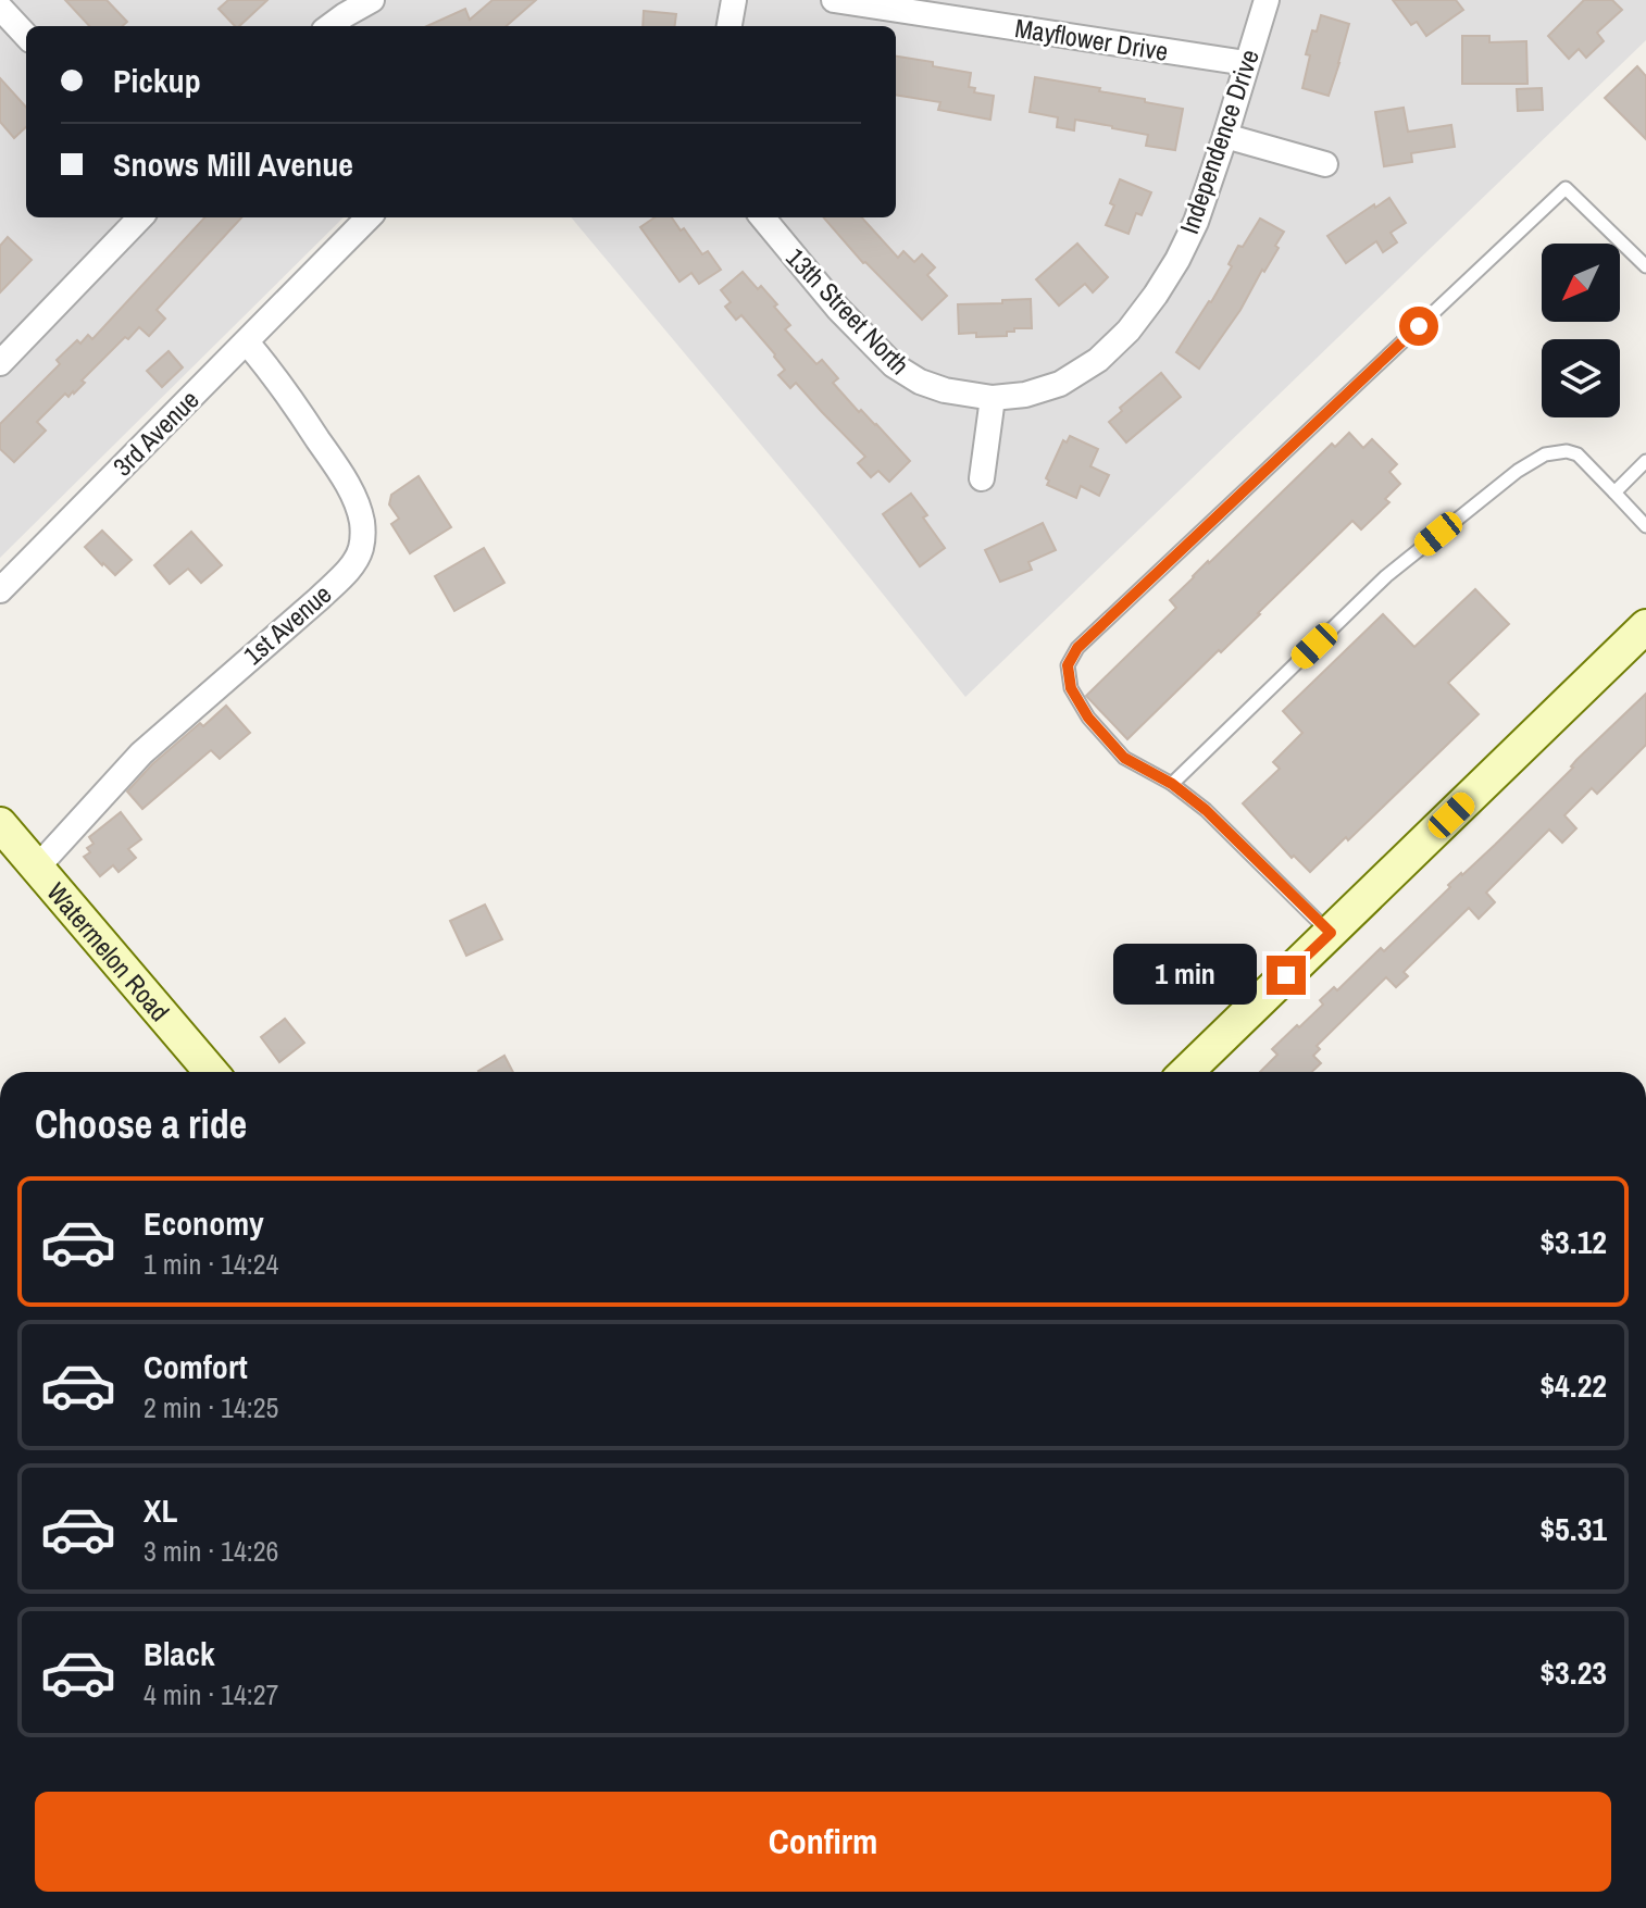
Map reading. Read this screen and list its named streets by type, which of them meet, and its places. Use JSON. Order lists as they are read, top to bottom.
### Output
{
  "streets": {
    "main road": ["Watermelon Road"],
    "street": [
      "Mayflower Drive",
      "Independence Drive",
      "13th Street North",
      "3rd Avenue",
      "1st Avenue"
    ]
  },
  "crossings": [
    ["Mayflower Drive", "Independence Drive"],
    ["Independence Drive", "13th Street North"],
    ["3rd Avenue", "1st Avenue"],
    ["1st Avenue", "Watermelon Road"]
  ],
  "north": "bottom left",
  "page": {
    "banner": ["Pickup", "Snows Mill Avenue"],
    "bubble": "1 min",
    "heading": "Choose a ride",
    "list": [
      {
        "name": "Economy",
        "note": "1 min · 14:24",
        "value": "$3.12"
      },
      {
        "name": "Comfort",
        "note": "2 min · 14:25",
        "value": "$4.22"
      },
      {
        "name": "XL",
        "note": "3 min · 14:26",
        "value": "$5.31"
      },
      {
        "name": "Black",
        "note": "4 min · 14:27",
        "value": "$3.23"
      }
    ],
    "buttons": "Confirm"
  }
}
